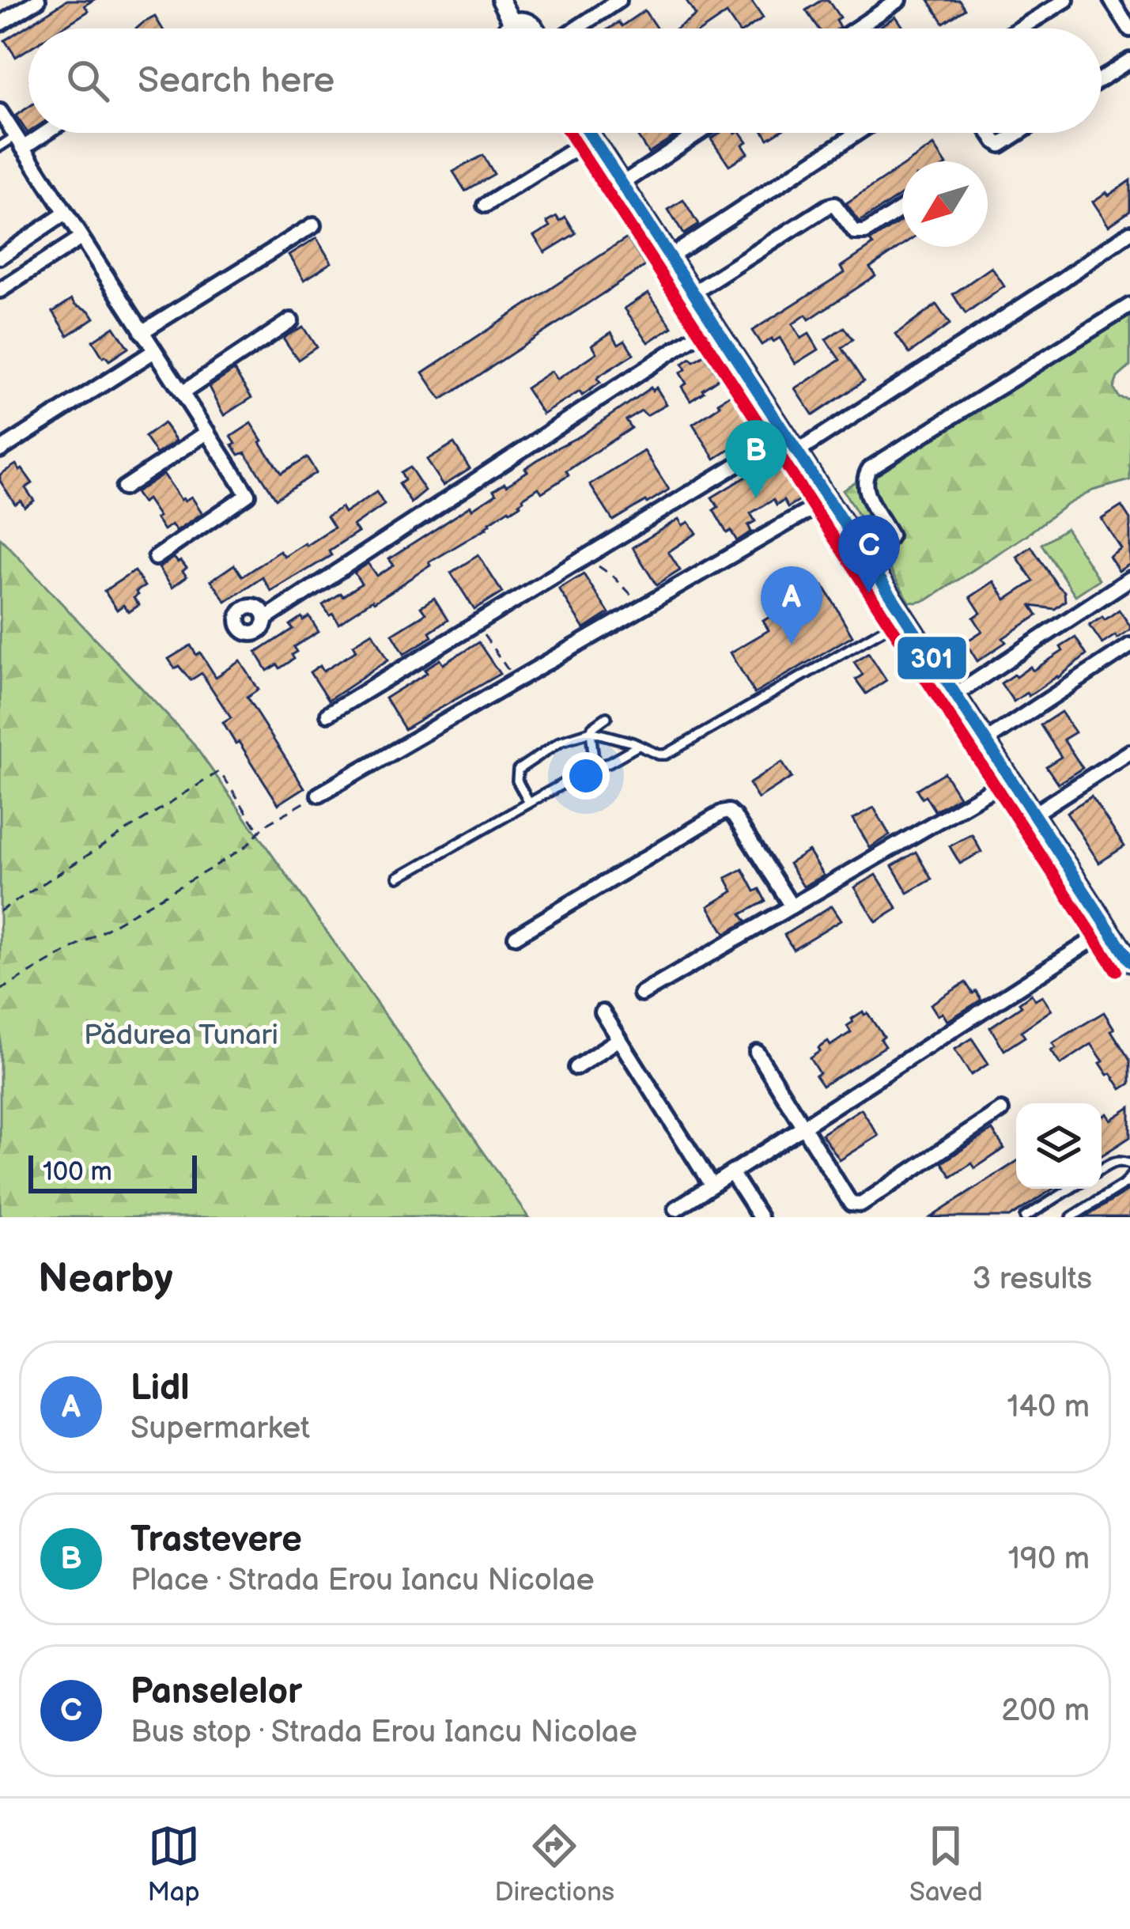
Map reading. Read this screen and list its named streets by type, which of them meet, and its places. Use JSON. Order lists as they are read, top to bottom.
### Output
{
  "parks": ["Pădurea Tunari"],
  "lines": ["transit line 301"],
  "scale_bar": "100 m",
  "north": "bottom left",
  "page": {
    "search": "Search here",
    "pins": ["B", "C", "A"],
    "scale": "100 m",
    "heading": ["Nearby", "3 results"],
    "list": [
      {
        "mark": "A",
        "name": "Lidl",
        "note": "Supermarket",
        "value": "140 m"
      },
      {
        "mark": "B",
        "name": "Trastevere",
        "note": "Place · Strada Erou Iancu Nicolae",
        "value": "190 m"
      },
      {
        "mark": "C",
        "name": "Panselelor",
        "note": "Bus stop · Strada Erou Iancu Nicolae",
        "value": "200 m"
      }
    ],
    "nav": ["Map", "Directions", "Saved"]
  }
}
